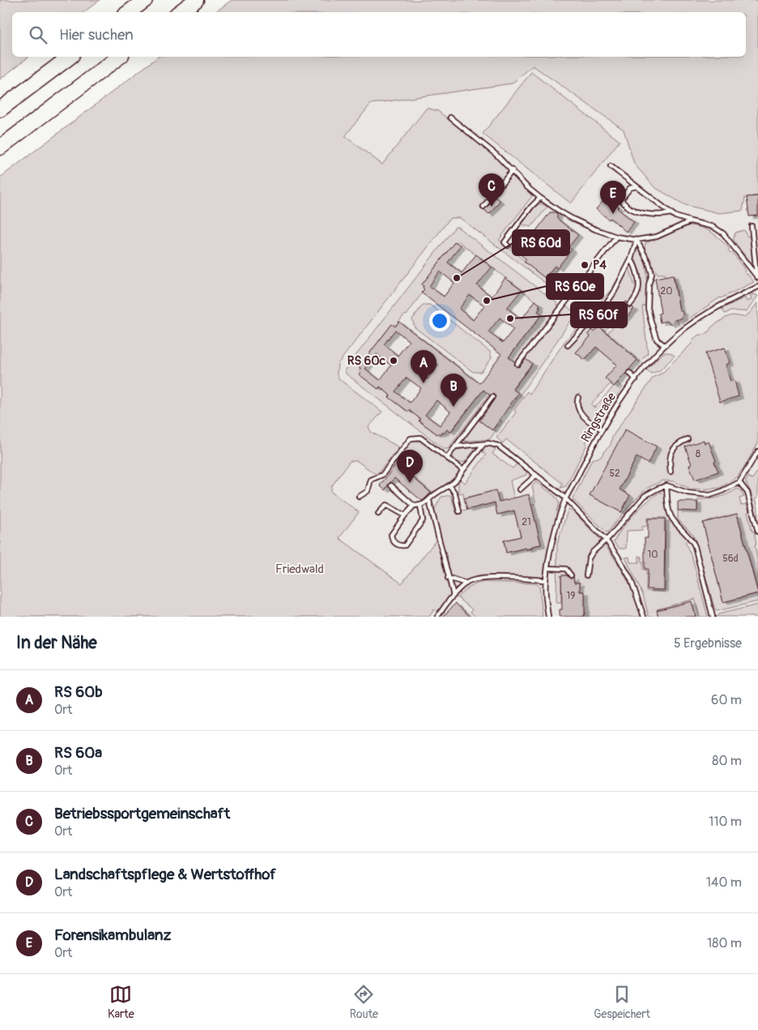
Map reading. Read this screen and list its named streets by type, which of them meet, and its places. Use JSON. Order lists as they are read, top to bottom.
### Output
{
  "streets": {
    "lane": ["Ringstraße"]
  },
  "parks": ["Friedwald"],
  "places": [
    "P4",
    "RS 60d",
    "RS 60e",
    "RS 60f",
    "RS 60c"
  ],
  "house_numbers": [
    "20",
    "8",
    "52",
    "21",
    "10",
    "56d",
    "19"
  ],
  "page": {
    "search": "Hier suchen",
    "pins": [
      "C",
      "E",
      "A",
      "B",
      "D"
    ],
    "heading": ["In der Nähe", "5 Ergebnisse"],
    "list": [
      {
        "mark": "A",
        "name": "RS 60b",
        "note": "Ort",
        "value": "60 m"
      },
      {
        "mark": "B",
        "name": "RS 60a",
        "note": "Ort",
        "value": "80 m"
      },
      {
        "mark": "C",
        "name": "Betriebssportgemeinschaft",
        "note": "Ort",
        "value": "110 m"
      },
      {
        "mark": "D",
        "name": "Landschaftspflege & Wertstoffhof",
        "note": "Ort",
        "value": "140 m"
      },
      {
        "mark": "E",
        "name": "Forensikambulanz",
        "note": "Ort",
        "value": "180 m"
      }
    ],
    "nav": ["Karte", "Route", "Gespeichert"]
  }
}
